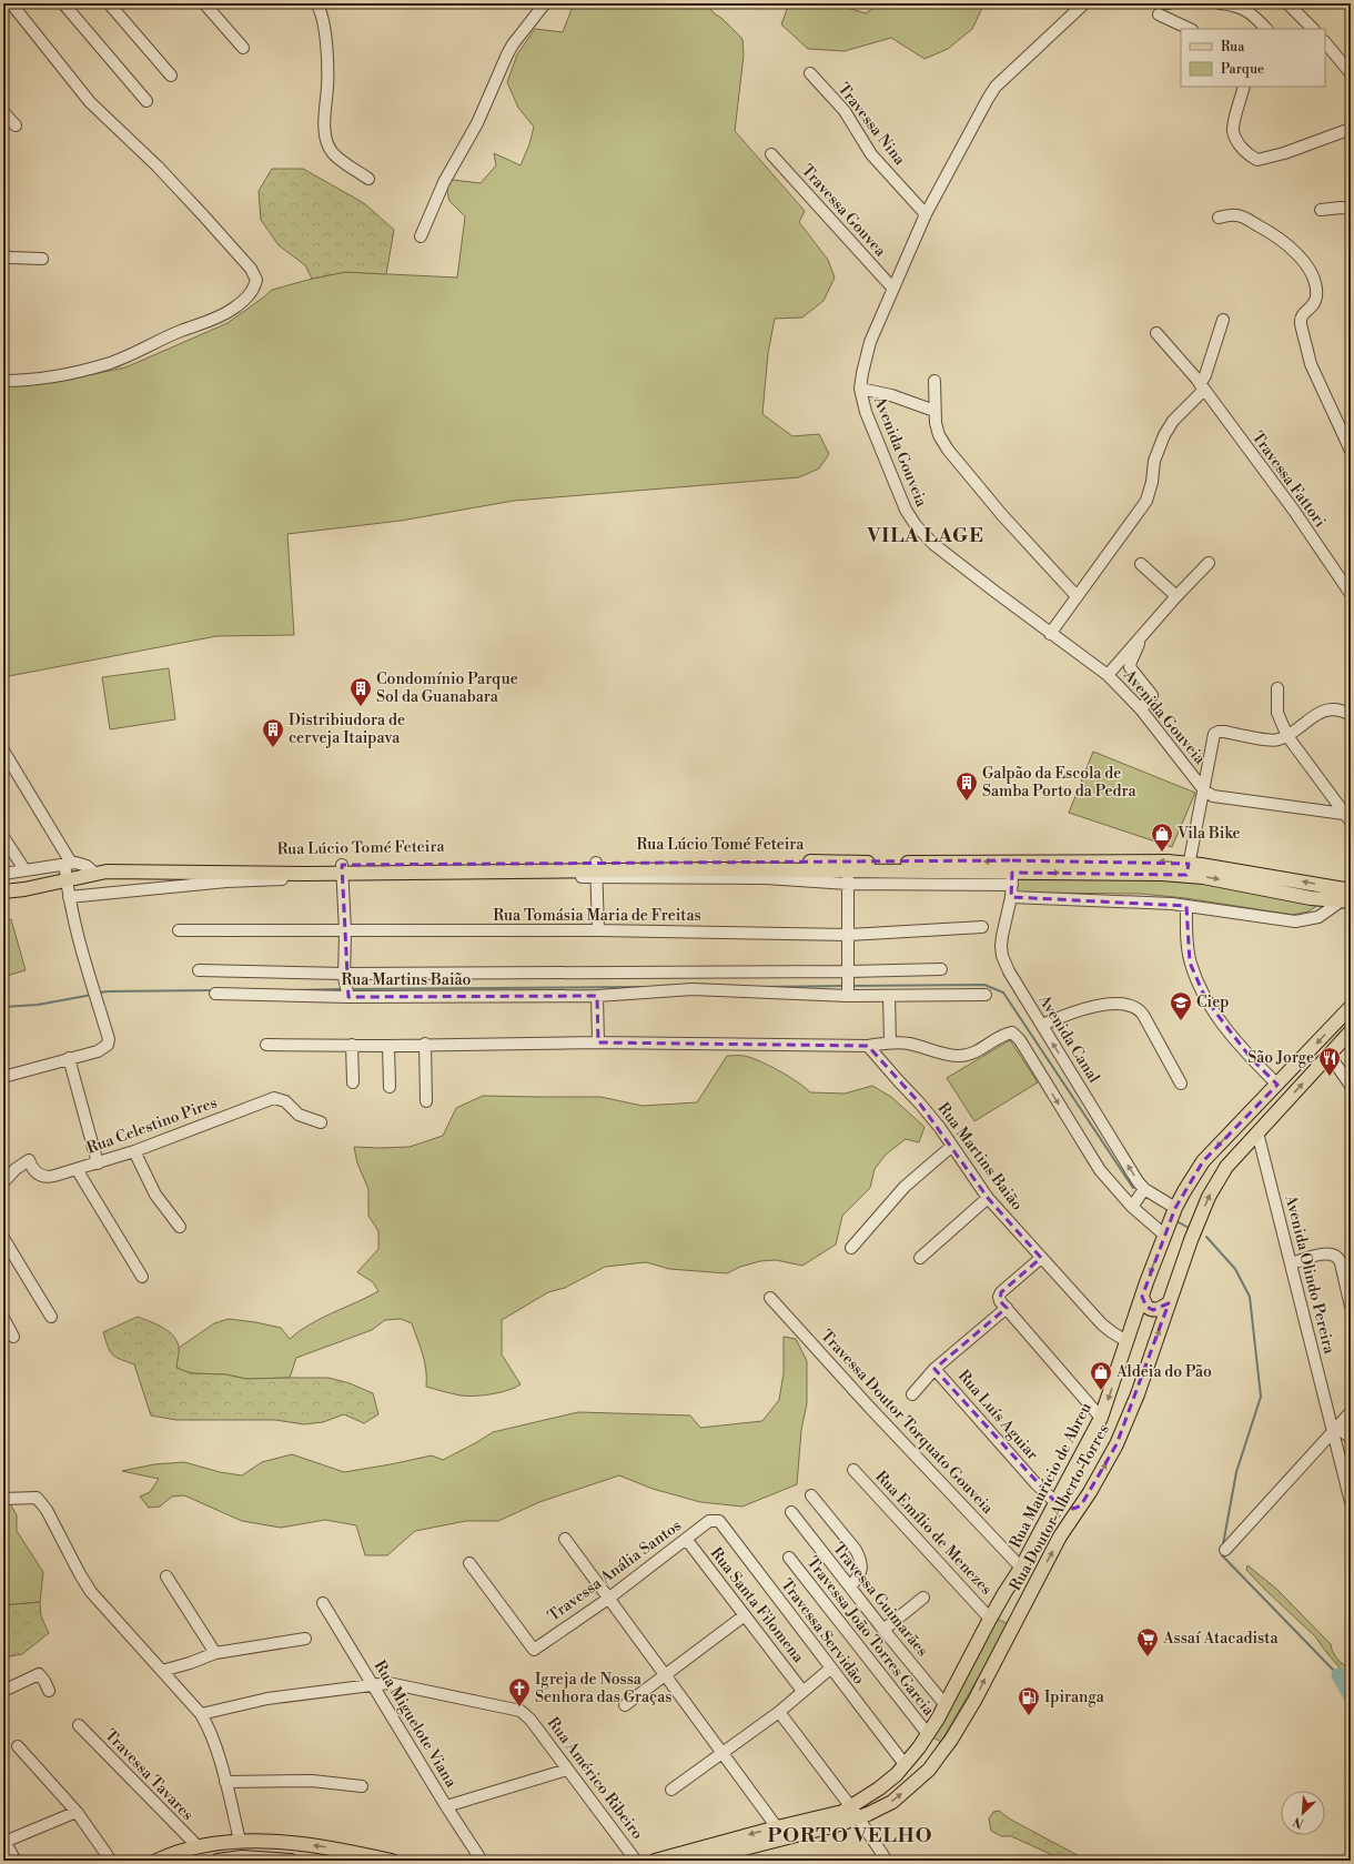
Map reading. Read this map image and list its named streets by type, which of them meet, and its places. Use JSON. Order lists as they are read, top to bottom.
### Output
{
  "streets": {
    "main road": ["Rua Lúcio Tomé Feteira", "Rua Maurício de Abreu", "Rua Doutor Alberto Torres"],
    "street": [
      "Travessa Nina",
      "Travessa Gouvea",
      "Avenida Gouveia",
      "Travessa Fattori",
      "Rua Tomásia Maria de Freitas",
      "Rua Martins Baião",
      "Avenida Canal",
      "Rua Celestino Pires",
      "Avenida Olindo Pereira",
      "Rua Luís Aguiar",
      "Travessa Doutor Torquato Gouveia",
      "Rua Emílio de Menezes",
      "Travessa Anália Santos",
      "Travessa Guimarães",
      "Rua Santa Filomena",
      "Travessa Servidão",
      "Travessa João Torres Garcia",
      "Rua Miguelote Viana",
      "Travessa Tavares",
      "Rua Américo Ribeiro"
    ]
  },
  "crossings": [
    ["Travessa Nina", "Avenida Gouveia"],
    ["Travessa Gouvea", "Avenida Gouveia"],
    ["Rua Lúcio Tomé Feteira", "Avenida Canal"],
    ["Rua Martins Baião", "Rua Maurício de Abreu"],
    ["Avenida Canal", "Rua Maurício de Abreu"],
    ["Avenida Olindo Pereira", "Rua Doutor Alberto Torres"],
    ["Rua Luís Aguiar", "Rua Maurício de Abreu"],
    ["Travessa Doutor Torquato Gouveia", "Rua Maurício de Abreu"],
    ["Rua Maurício de Abreu", "Rua Doutor Alberto Torres"],
    ["Rua Maurício de Abreu", "Rua Emílio de Menezes"],
    ["Rua Maurício de Abreu", "Travessa Guimarães"],
    ["Rua Maurício de Abreu", "Travessa Servidão"],
    ["Rua Maurício de Abreu", "Travessa João Torres Garcia"],
    ["Travessa Anália Santos", "Rua Santa Filomena"],
    ["Travessa Anália Santos", "Travessa Servidão"],
    ["Rua Miguelote Viana", "Rua Américo Ribeiro"]
  ],
  "one_way": ["Avenida Canal", "Rua Maurício de Abreu", "Rua Doutor Alberto Torres"],
  "districts": ["VILA LAGE", "PORTO VELHO"],
  "places": {
    "building": ["Condomínio Parque Sol da Guanabara", "Distribiudora de cerveja Itaipava", "Galpão da Escola de Samba Porto da Pedra"],
    "shop": ["Vila Bike", "Aldeia do Pão"],
    "school or university": ["Ciep"],
    "restaurant": ["São Jorge"],
    "supermarket": ["Assaí Atacadista"],
    "church": ["Igreja de Nossa Senhora das Graças"],
    "fuel station": ["Ipiranga"]
  },
  "legend": ["Rua", "Parque"],
  "north": "bottom left"
}
